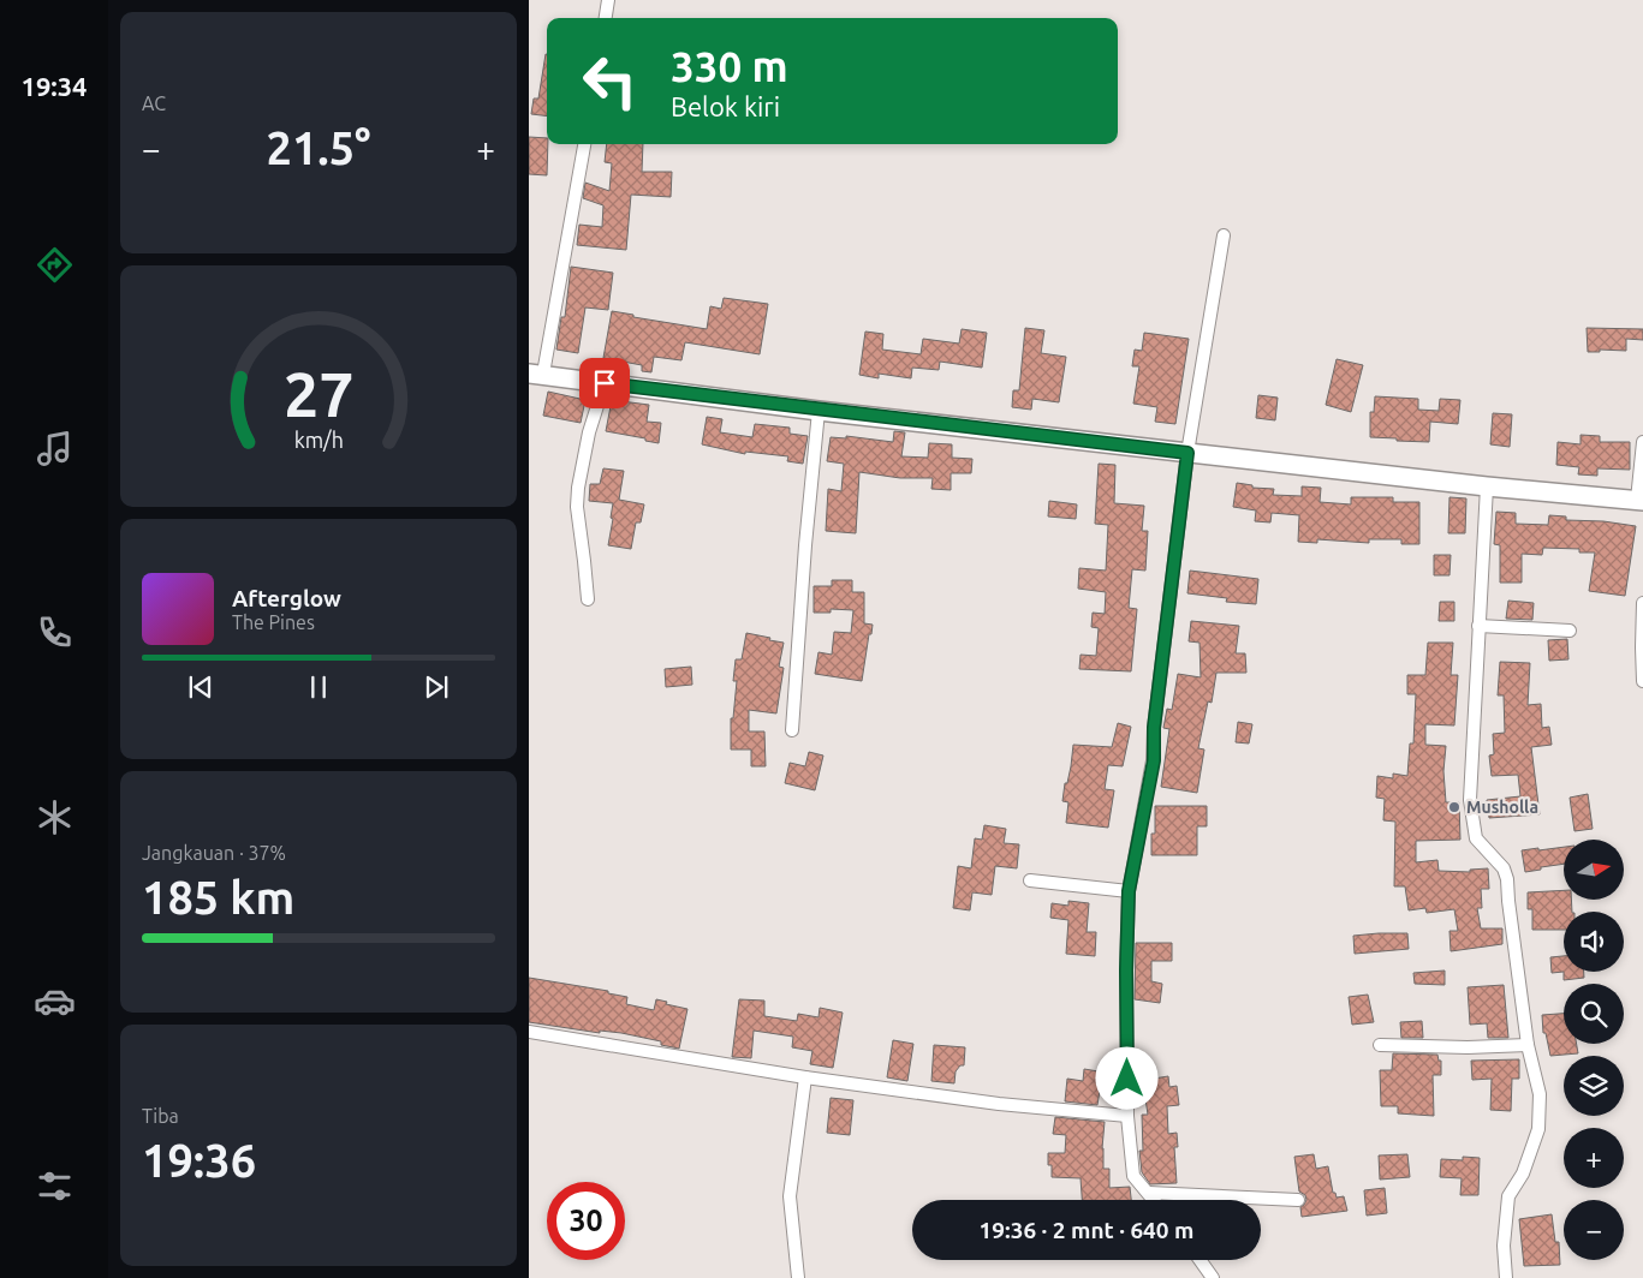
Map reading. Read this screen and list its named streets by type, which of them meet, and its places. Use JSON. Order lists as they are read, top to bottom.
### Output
{
  "places": ["Musholla"],
  "north": "right",
  "page": {
    "tabs": "19:34",
    "tile": [
      "AC",
      ["Jangkauan · 37%", "185 km"],
      ["Tiba", "19:36"]
    ],
    "turn": ["330 m", "Belok kiri"],
    "heat": ["−", "21.5°", "+"],
    "song": ["Afterglow", "The Pines"],
    "map_buttons": ["+", "−"],
    "limit": "30",
    "trip": "19:36 · 2 mnt · 640 m",
    "gauge": ["27", "km/h"]
  }
}
